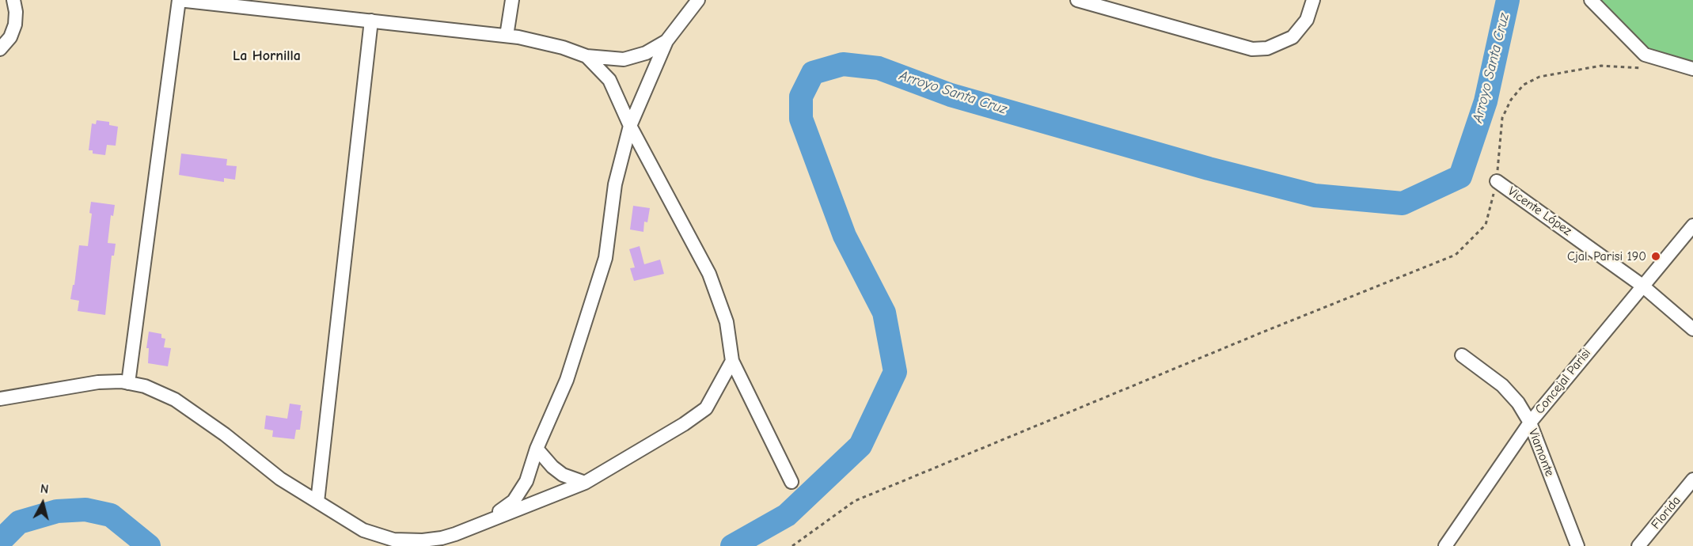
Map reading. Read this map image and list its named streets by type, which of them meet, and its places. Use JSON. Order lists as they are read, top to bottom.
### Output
{
  "streets": {
    "street": [
      "Vicente López",
      "Concejal Parisi",
      "Viamonte",
      "Florida"
    ]
  },
  "crossings": [
    ["Vicente López", "Concejal Parisi"],
    ["Concejal Parisi", "Viamonte"]
  ],
  "districts": ["La Hornilla"],
  "water": ["Arroyo Santa Cruz"],
  "places": ["Cjal. Parisi 190"],
  "north": "top"
}
